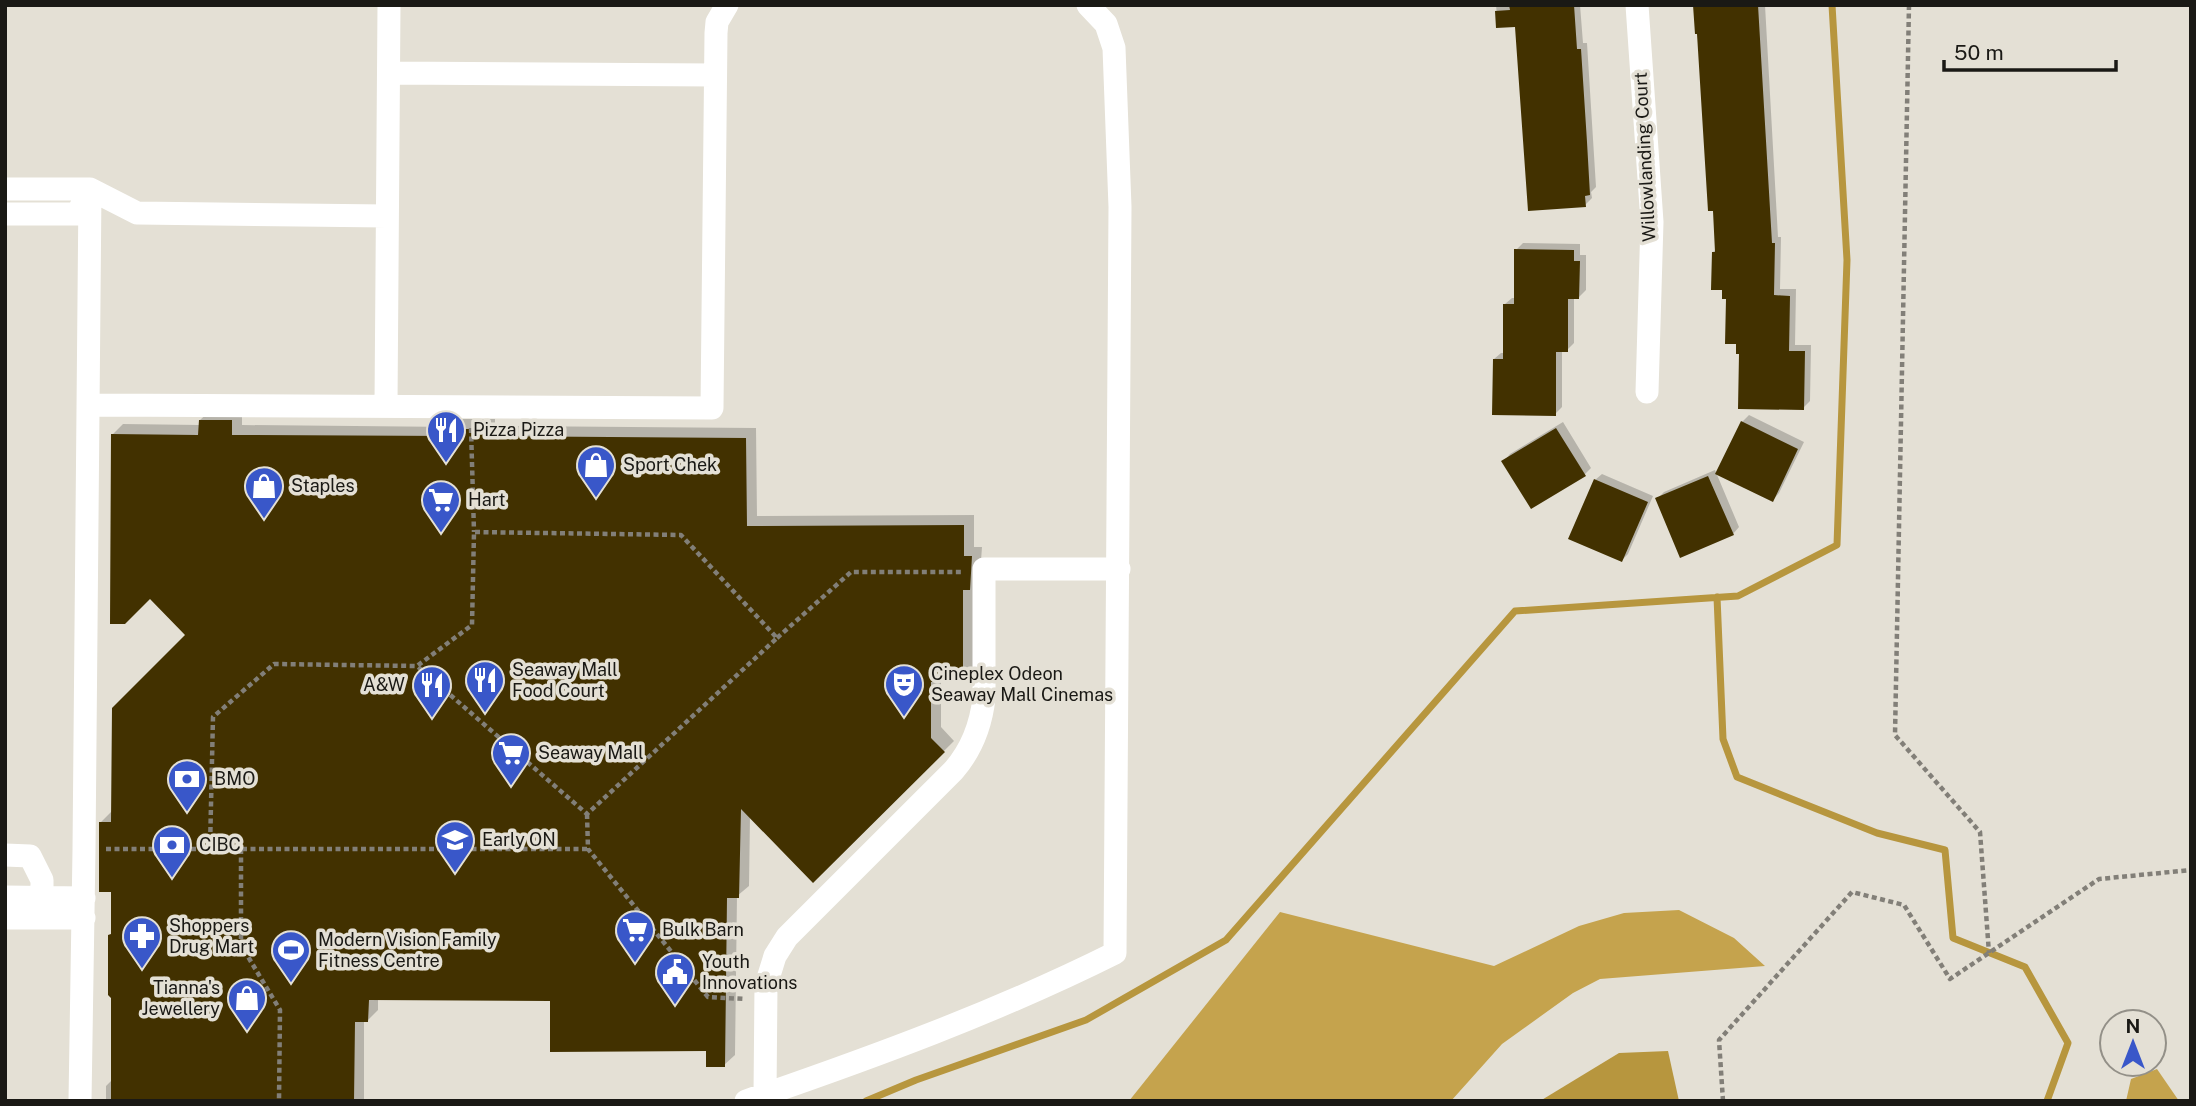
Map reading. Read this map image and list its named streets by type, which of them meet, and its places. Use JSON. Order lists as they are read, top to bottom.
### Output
{
  "streets": {
    "street": ["Willowlanding Court"]
  },
  "places": {
    "restaurant": ["Pizza Pizza", "Seaway Mall Food Court", "A&W"],
    "shop": ["Sport Chek", "Staples", "Tianna's Jewellery"],
    "supermarket": ["Hart", "Seaway Mall", "Bulk Barn"],
    "theatre": ["Cineplex Odeon Seaway Mall Cinemas"],
    "bank": ["BMO", "CIBC"],
    "school or university": ["Early ON"],
    "pharmacy": ["Shoppers Drug Mart"],
    "sports": ["Modern Vision Family Fitness Centre"],
    "public building": ["Youth Innovations"]
  },
  "scale_bar": "50 m",
  "north": "top"
}
